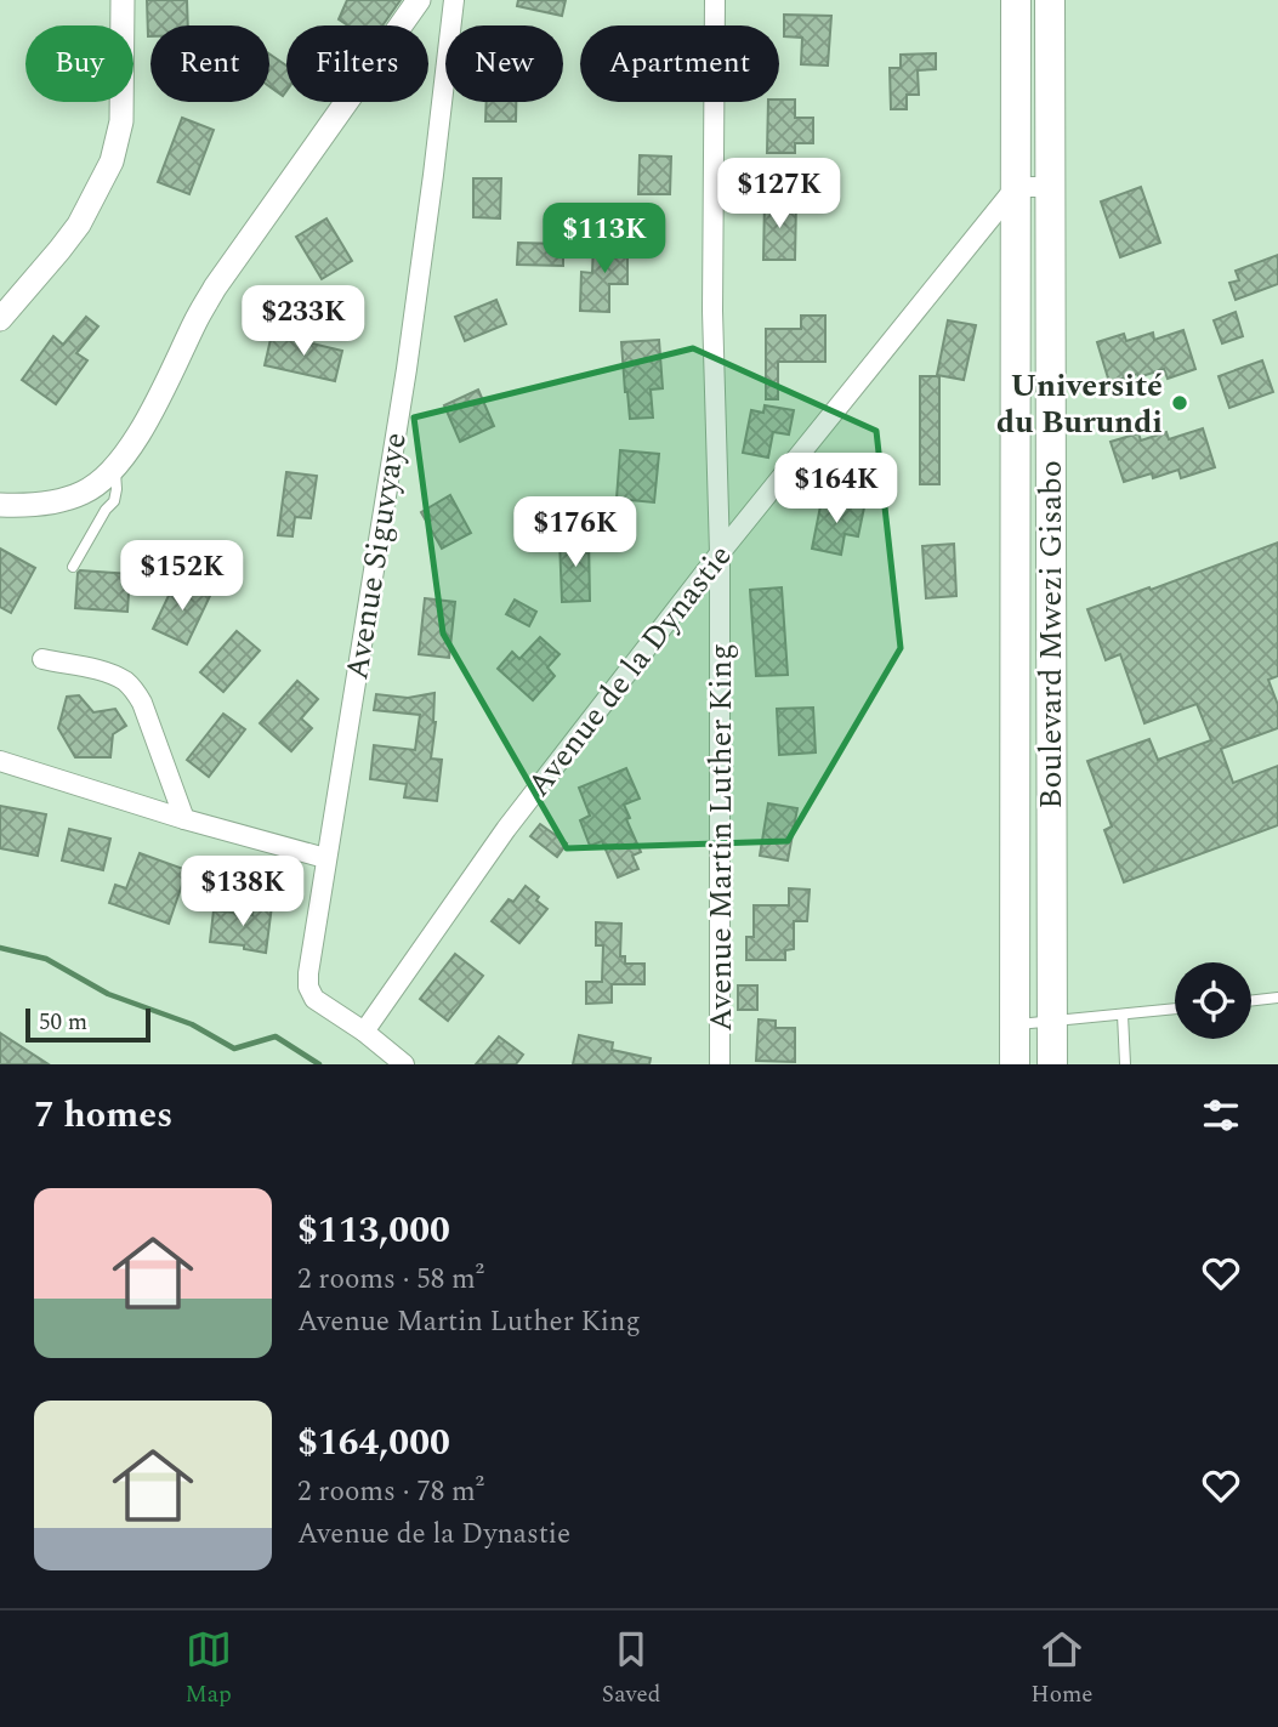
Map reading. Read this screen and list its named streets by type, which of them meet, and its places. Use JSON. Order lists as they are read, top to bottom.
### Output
{
  "streets": {
    "main road": ["Boulevard Mwezi Gisabo"],
    "street": ["Avenue Siguvyaye", "Avenue de la Dynastie", "Avenue Martin Luther King"]
  },
  "crossings": [
    ["Avenue Siguvyaye", "Avenue de la Dynastie"],
    ["Boulevard Mwezi Gisabo", "Avenue de la Dynastie"],
    ["Avenue de la Dynastie", "Avenue Martin Luther King"]
  ],
  "places": ["Université du Burundi"],
  "scale_bar": "50 m",
  "page": {
    "chip": [
      "Buy",
      "Rent",
      "Filters",
      "New",
      "Apartment"
    ],
    "price": [
      "$127K",
      "$113K",
      "$233K",
      "$164K",
      "$176K",
      "$152K",
      "$138K"
    ],
    "scale": "50 m",
    "heading": "7 homes",
    "list": [
      {
        "name": "$113,000",
        "note": "2 rooms · 58 m² · Avenue Martin Luther King"
      },
      {
        "name": "$164,000",
        "note": "2 rooms · 78 m² · Avenue de la Dynastie"
      }
    ],
    "tabs": ["Map", "Saved", "Home"]
  }
}
